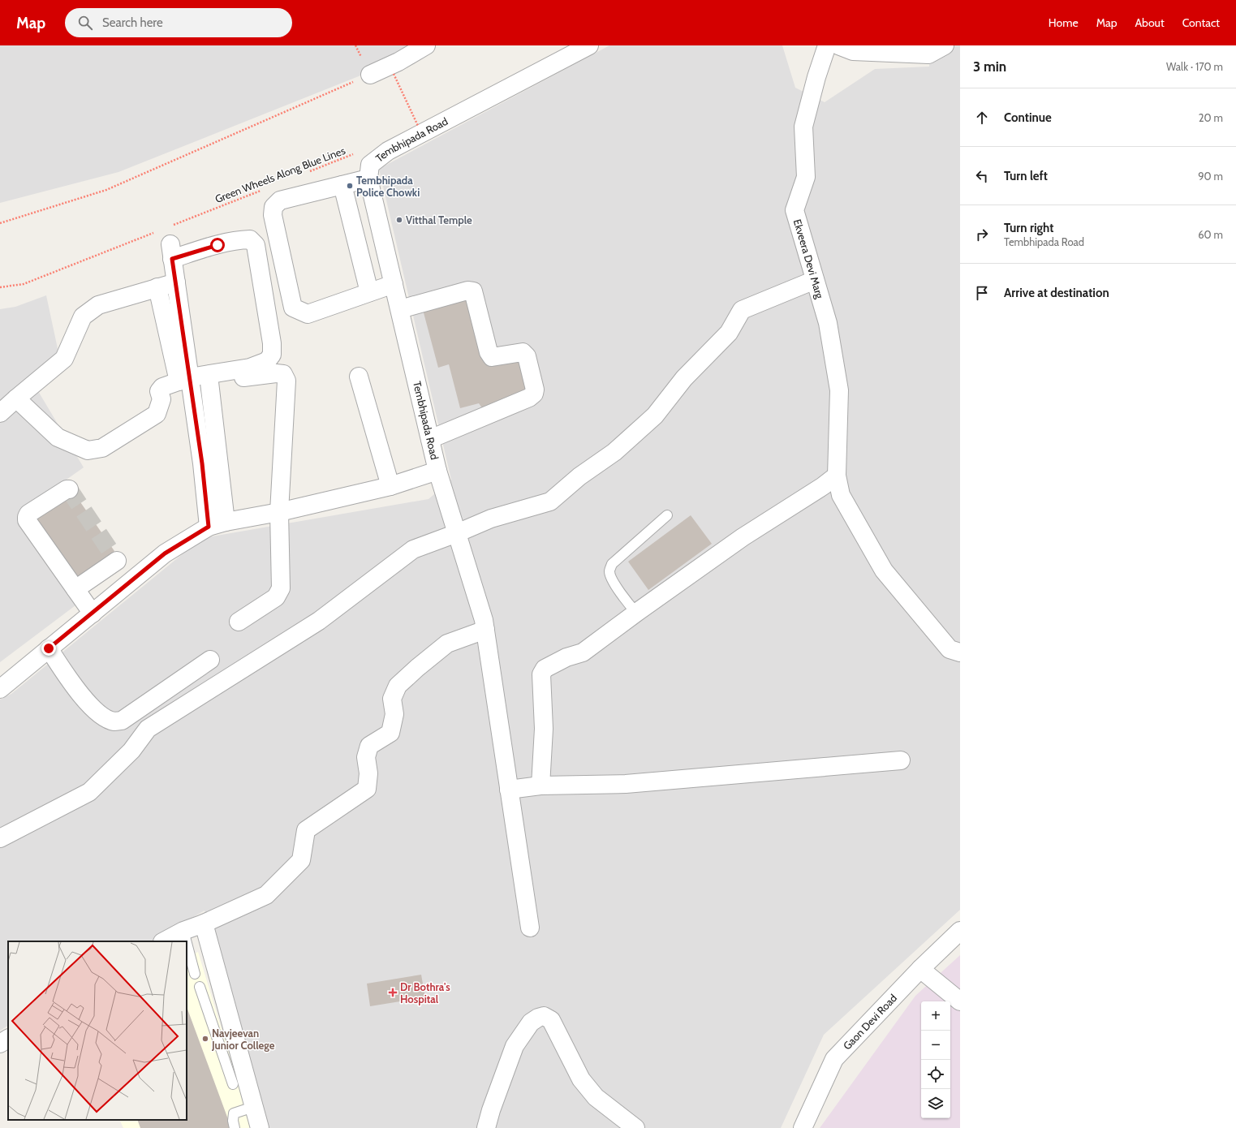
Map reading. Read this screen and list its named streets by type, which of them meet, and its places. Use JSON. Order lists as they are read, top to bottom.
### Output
{
  "streets": {
    "street": ["Tembhipada Road", "Ekveera Devi Marg", "Gaon Devi Road"],
    "path": ["Green Wheels Along Blue Lines"]
  },
  "places": {
    "other": ["Tembhipada Police Chowki", "Vitthal Temple", "Navjeevan Junior College"],
    "health": ["Dr Bothra's Hospital"]
  },
  "page": {
    "header": "Map",
    "search": "Search here",
    "nav": [
      "Home",
      "Map",
      "About",
      "Contact"
    ],
    "heading": ["3 min", "Walk · 170 m"],
    "list": [
      ["Continue", "20 m"],
      ["Turn left", "90 m"],
      ["Turn right", "Tembhipada Road", "60 m"],
      "Arrive at destination"
    ],
    "map_buttons": ["+", "−"]
  }
}
